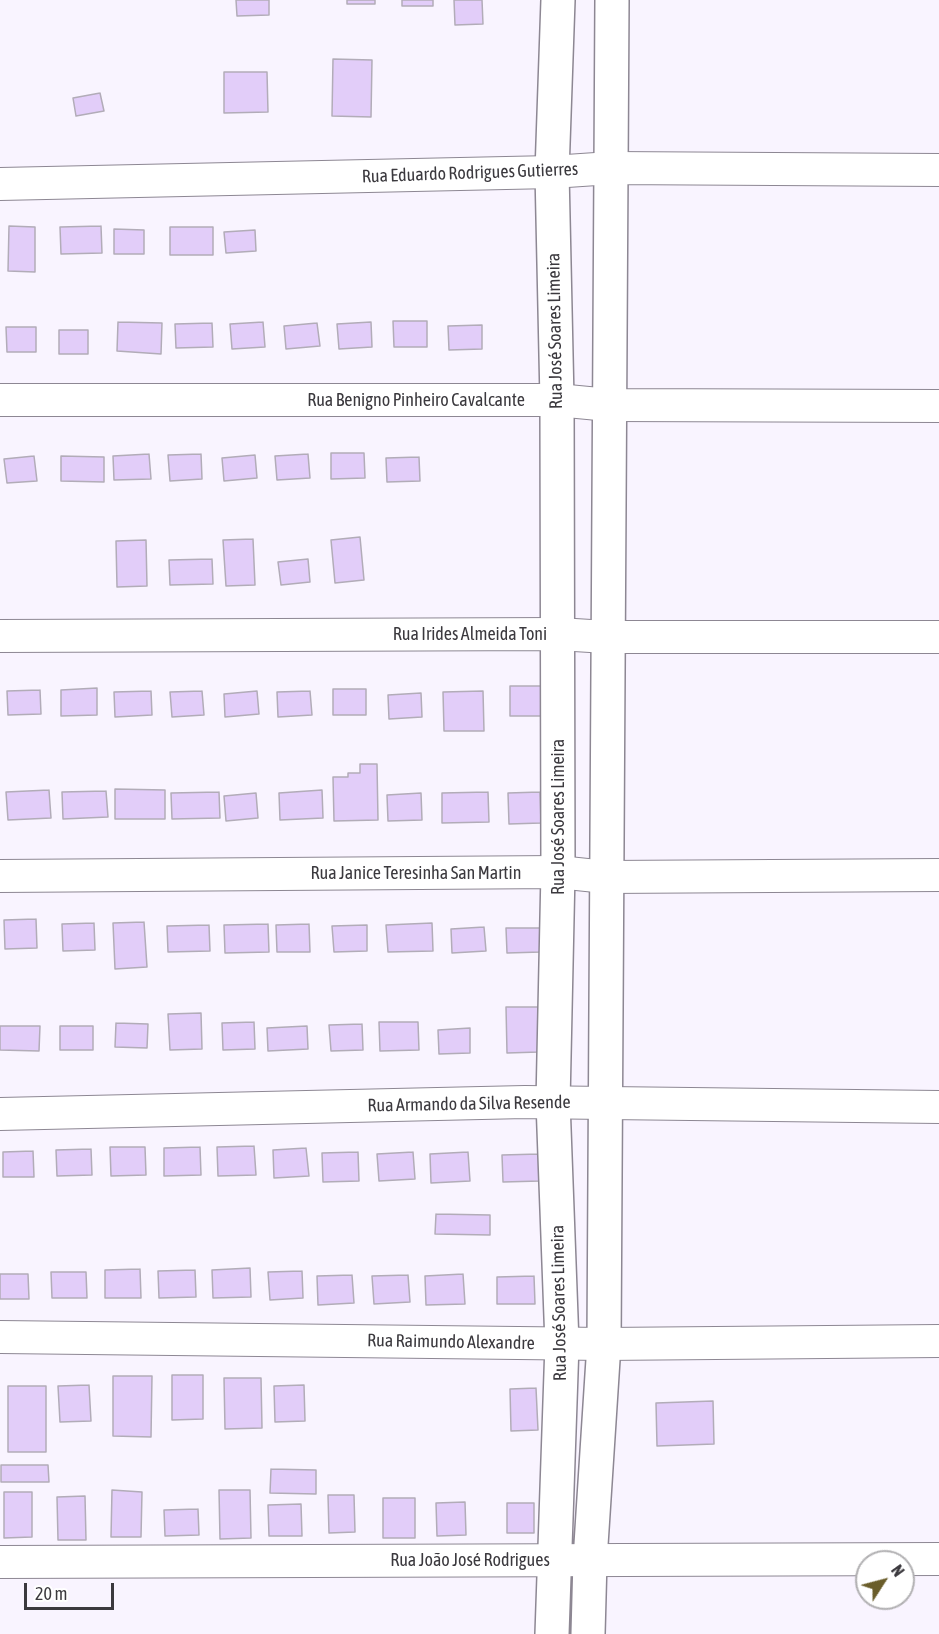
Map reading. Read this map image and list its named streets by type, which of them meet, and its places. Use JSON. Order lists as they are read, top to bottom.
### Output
{
  "streets": {
    "street": [
      "Rua Eduardo Rodrigues Gutierres",
      "Rua José Soares Limeira",
      "Rua Benigno Pinheiro Cavalcante",
      "Rua Irides Almeida Toni",
      "Rua Janice Teresinha San Martin",
      "Rua Armando da Silva Resende",
      "Rua Raimundo Alexandre",
      "Rua João José Rodrigues"
    ]
  },
  "crossings": [
    ["Rua Eduardo Rodrigues Gutierres", "Rua José Soares Limeira"],
    ["Rua José Soares Limeira", "Rua Benigno Pinheiro Cavalcante"],
    ["Rua José Soares Limeira", "Rua Irides Almeida Toni"],
    ["Rua José Soares Limeira", "Rua Janice Teresinha San Martin"],
    ["Rua José Soares Limeira", "Rua Armando da Silva Resende"],
    ["Rua José Soares Limeira", "Rua Raimundo Alexandre"],
    ["Rua José Soares Limeira", "Rua João José Rodrigues"]
  ],
  "scale_bar": "20 m",
  "north": "top right"
}
